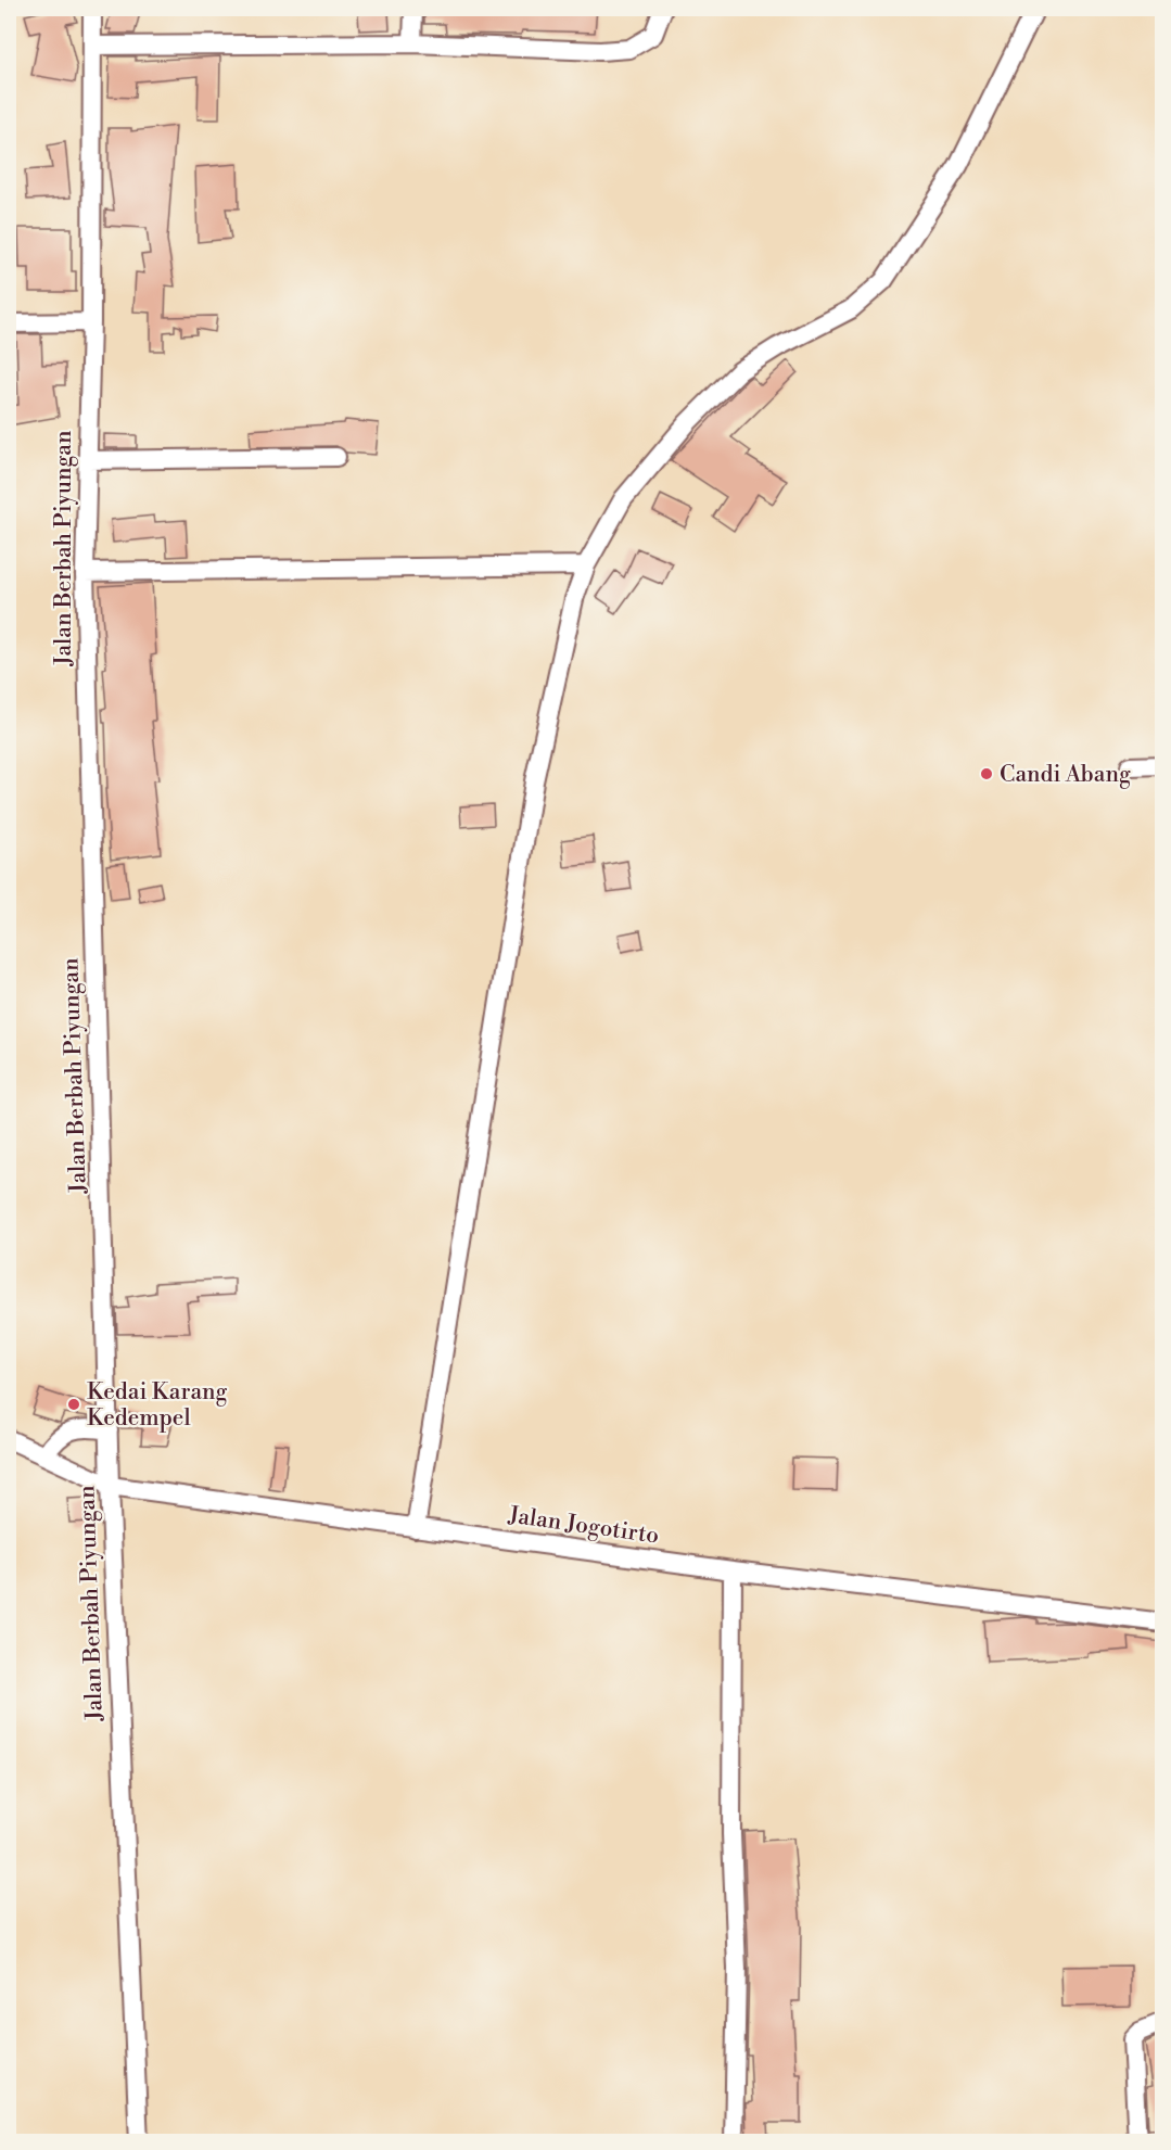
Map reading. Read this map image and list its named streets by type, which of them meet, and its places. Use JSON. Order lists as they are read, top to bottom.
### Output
{
  "streets": {
    "street": ["Jalan Berbah Piyungan", "Jalan Jogotirto"]
  },
  "crossings": [
    ["Jalan Berbah Piyungan", "Jalan Jogotirto"]
  ],
  "places": ["Candi Abang", "Kedai Karang Kedempel"]
}
